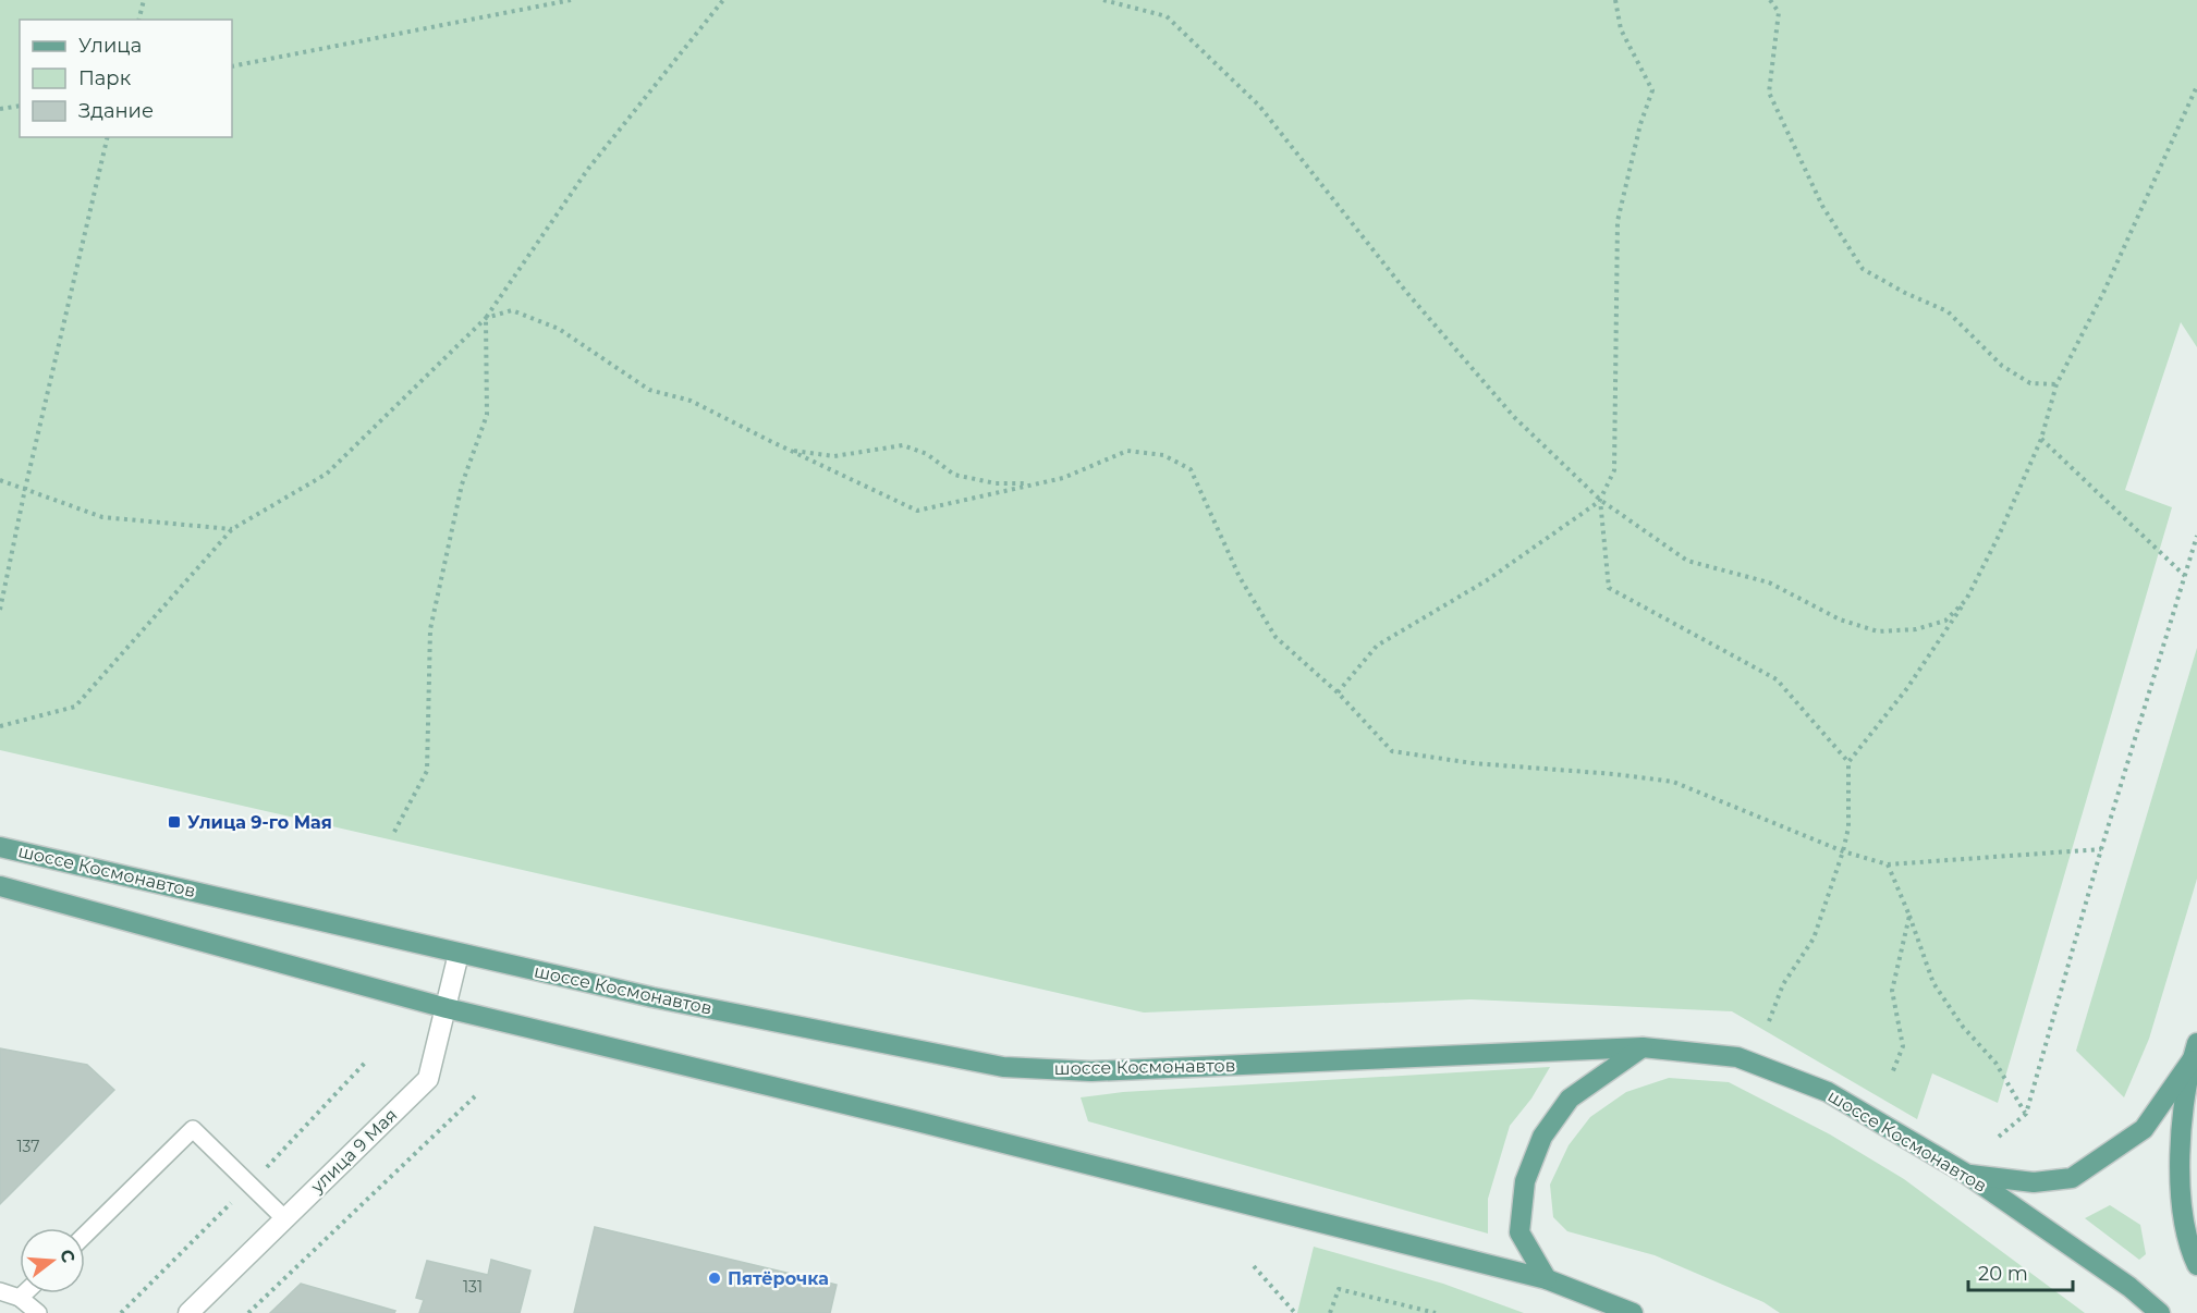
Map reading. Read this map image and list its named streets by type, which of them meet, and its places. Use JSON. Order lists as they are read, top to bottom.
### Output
{
  "streets": {
    "main road": ["шоссе Космонавтов"],
    "street": ["улица 9 Мая"]
  },
  "crossings": [
    ["шоссе Космонавтов", "улица 9 Мая"]
  ],
  "places": {
    "transit": ["Улица 9-го Мая"],
    "other": ["Пятёрочка"]
  },
  "house_numbers": ["137", "131"],
  "legend": ["Улица", "Парк", "Здание"],
  "scale_bar": "20 m",
  "north": "right"
}
